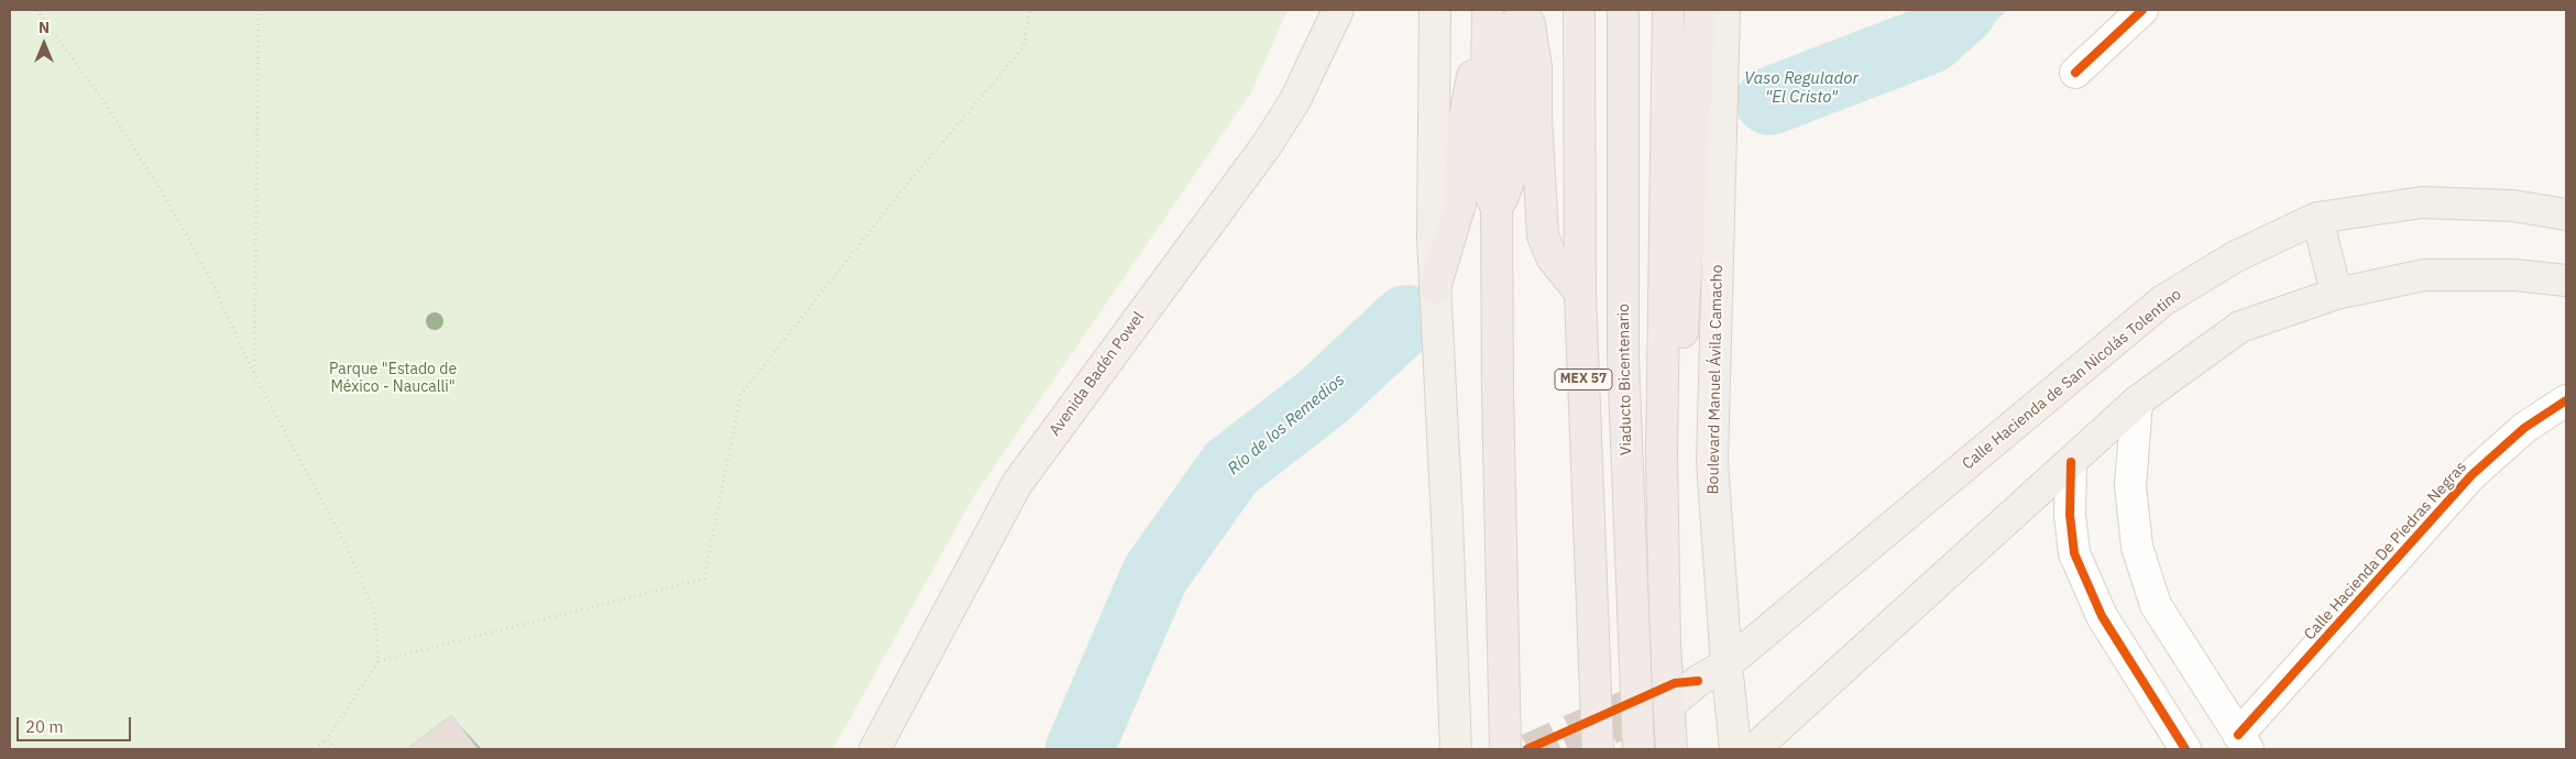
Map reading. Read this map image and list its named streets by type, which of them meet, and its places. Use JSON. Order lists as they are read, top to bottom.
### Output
{
  "streets": {
    "highway": ["MEX 57", "Viaducto Bicentenario"],
    "main road": ["Avenida Badén Powel", "Boulevard Manuel Ávila Camacho", "Calle Hacienda de San Nicolás Tolentino"],
    "street": ["Calle Hacienda De Piedras Negras"]
  },
  "crossings": [
    ["Boulevard Manuel Ávila Camacho", "Calle Hacienda de San Nicolás Tolentino"]
  ],
  "water": ["Vaso Regulador \"El Cristo\"", "Río de los Remedios"],
  "parks": ["Parque \"Estado de México - Naucalli\""],
  "scale_bar": "20 m",
  "north": "top"
}
